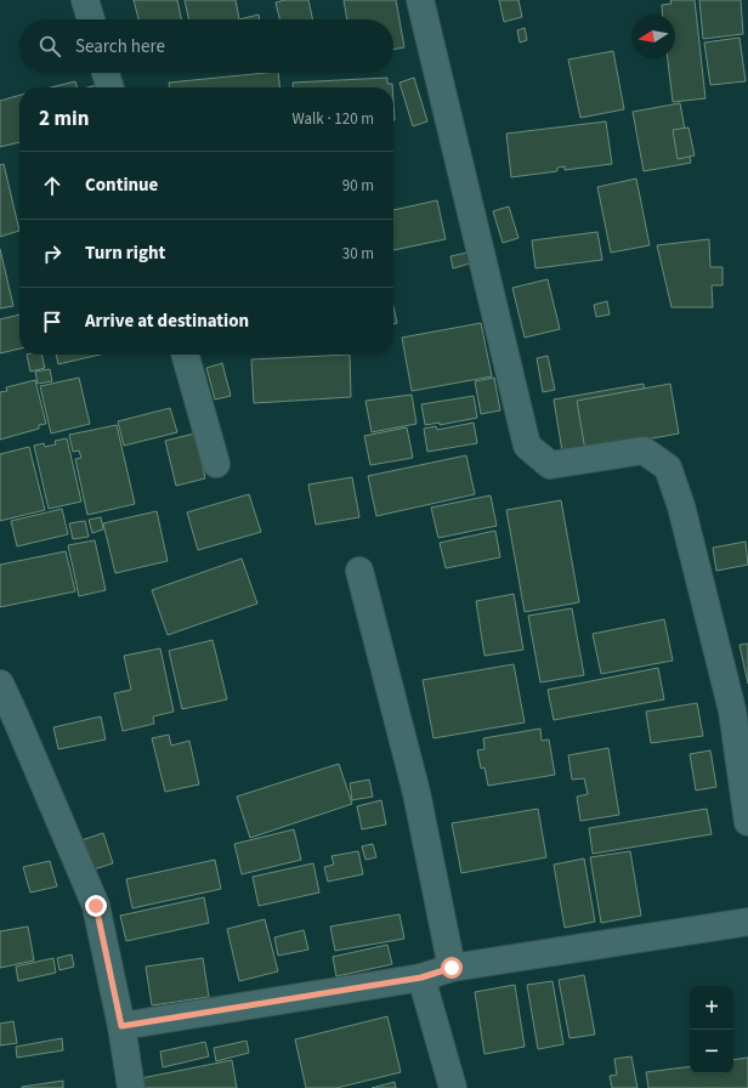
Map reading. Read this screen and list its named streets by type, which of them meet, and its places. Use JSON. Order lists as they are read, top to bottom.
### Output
{
  "north": "left",
  "page": {
    "search": "Search here",
    "heading": ["2 min", "Walk · 120 m"],
    "list": [
      ["Continue", "90 m"],
      ["Turn right", "30 m"],
      "Arrive at destination"
    ],
    "map_buttons": ["+", "−"]
  }
}
